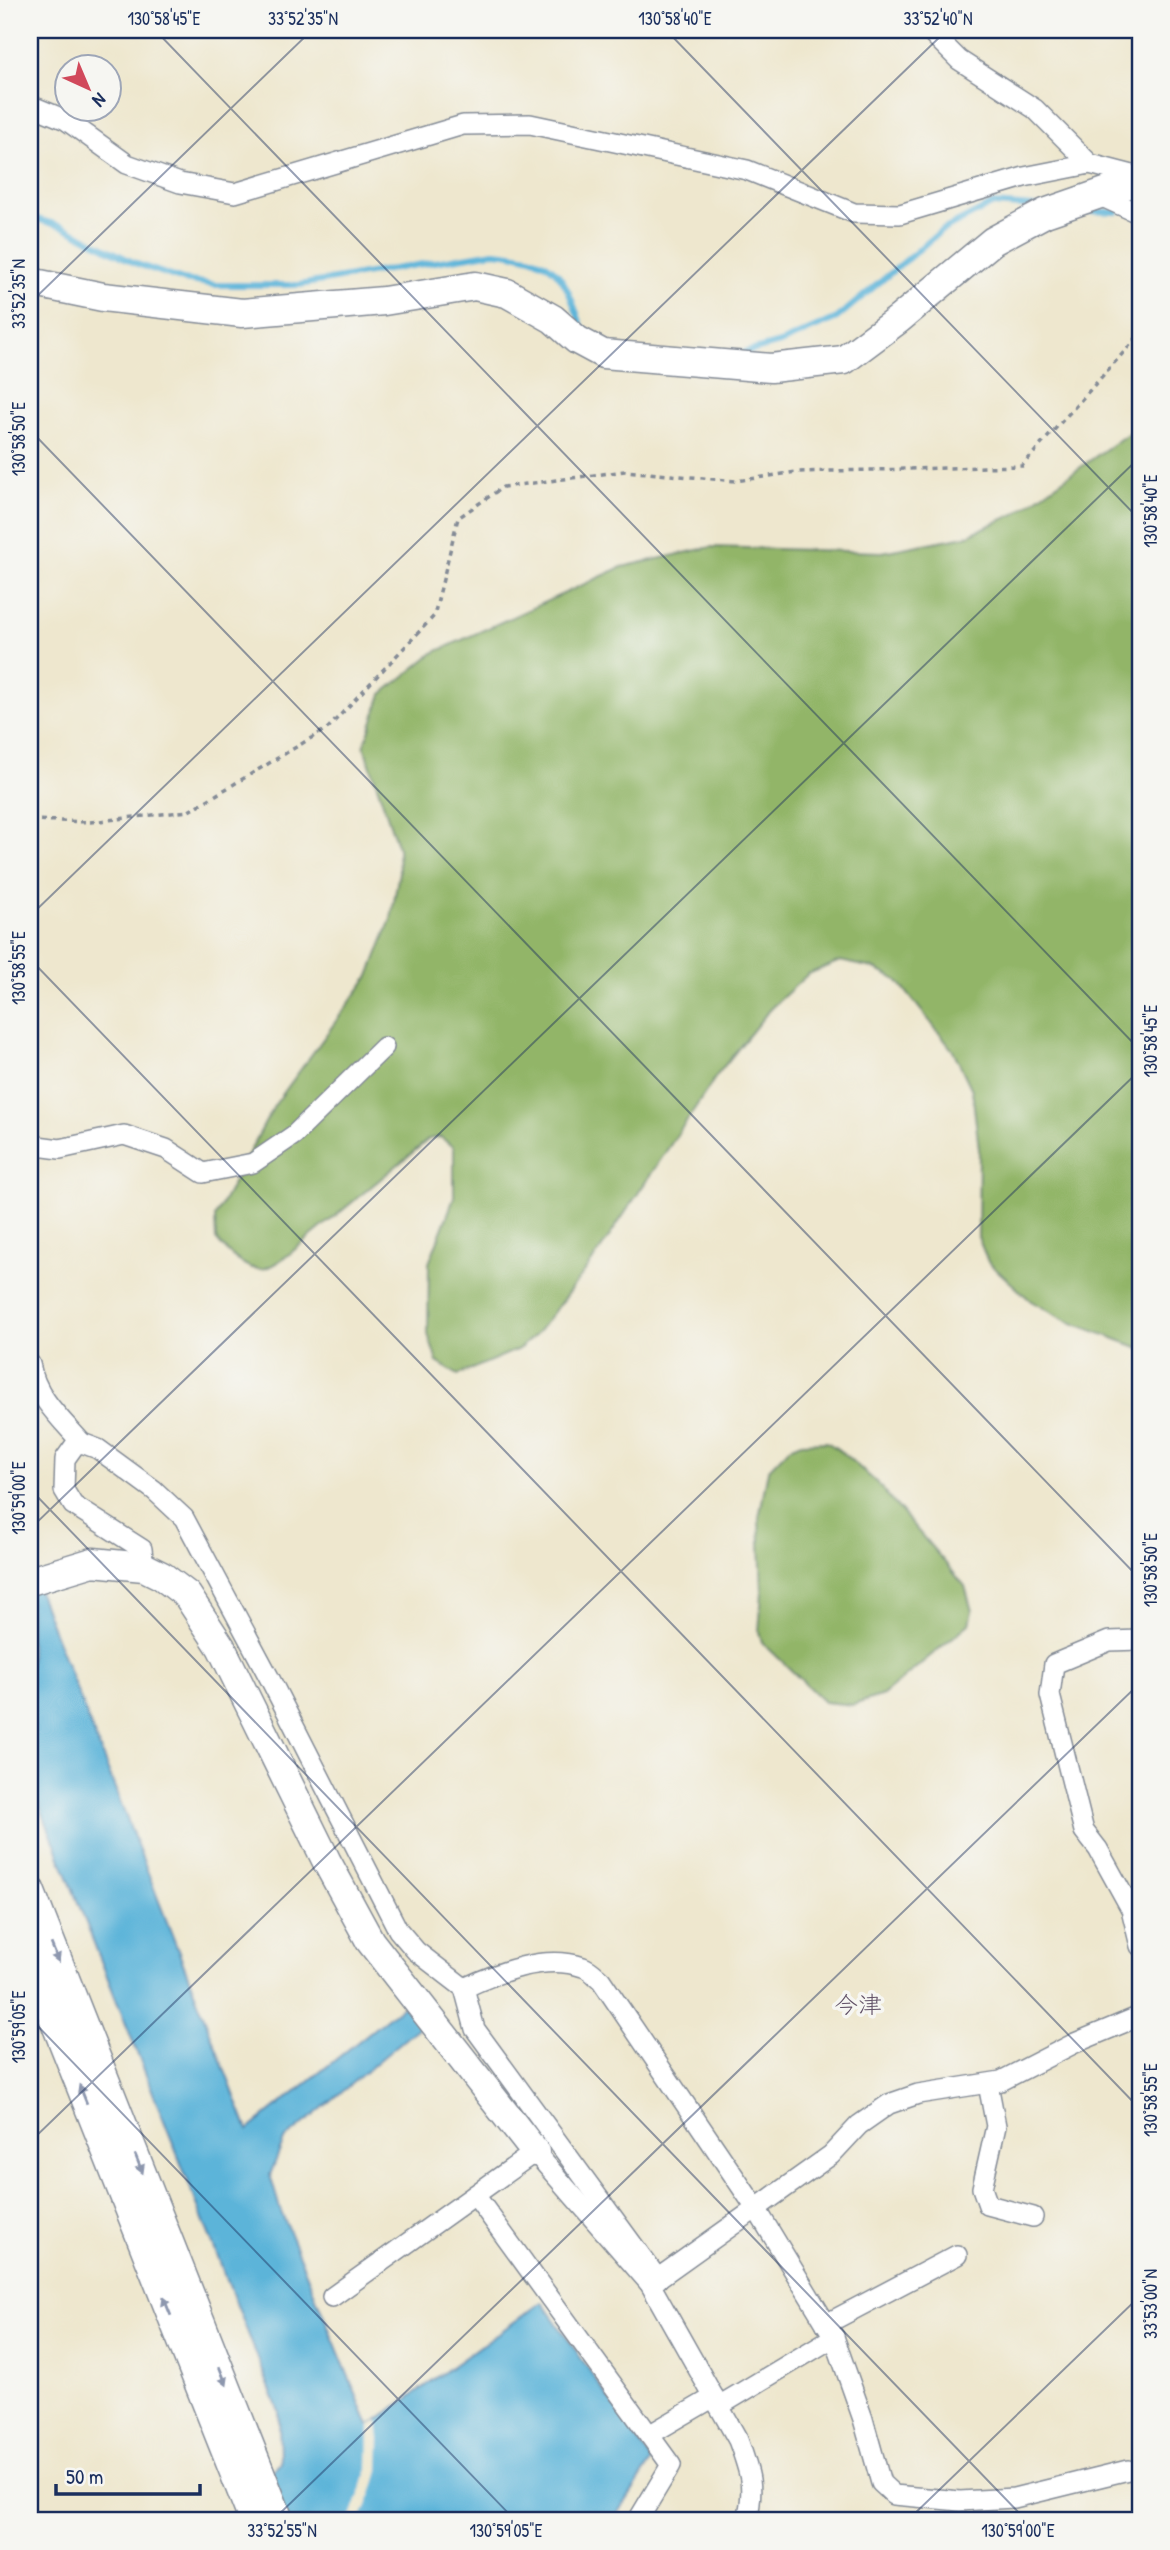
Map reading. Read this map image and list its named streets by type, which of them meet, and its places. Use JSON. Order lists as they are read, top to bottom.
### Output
{
  "districts": ["今津"],
  "scale_bar": "50 m",
  "north": "bottom right",
  "coordinates": [
    "130°58'45\"E",
    "33°52'35\"N",
    "130°58'40\"E",
    "33°52'40\"N",
    "130°58'50\"E",
    "130°58'55\"E",
    "130°59'00\"E",
    "130°59'05\"E",
    "33°53'00\"N",
    "33°52'55\"N"
  ]
}
